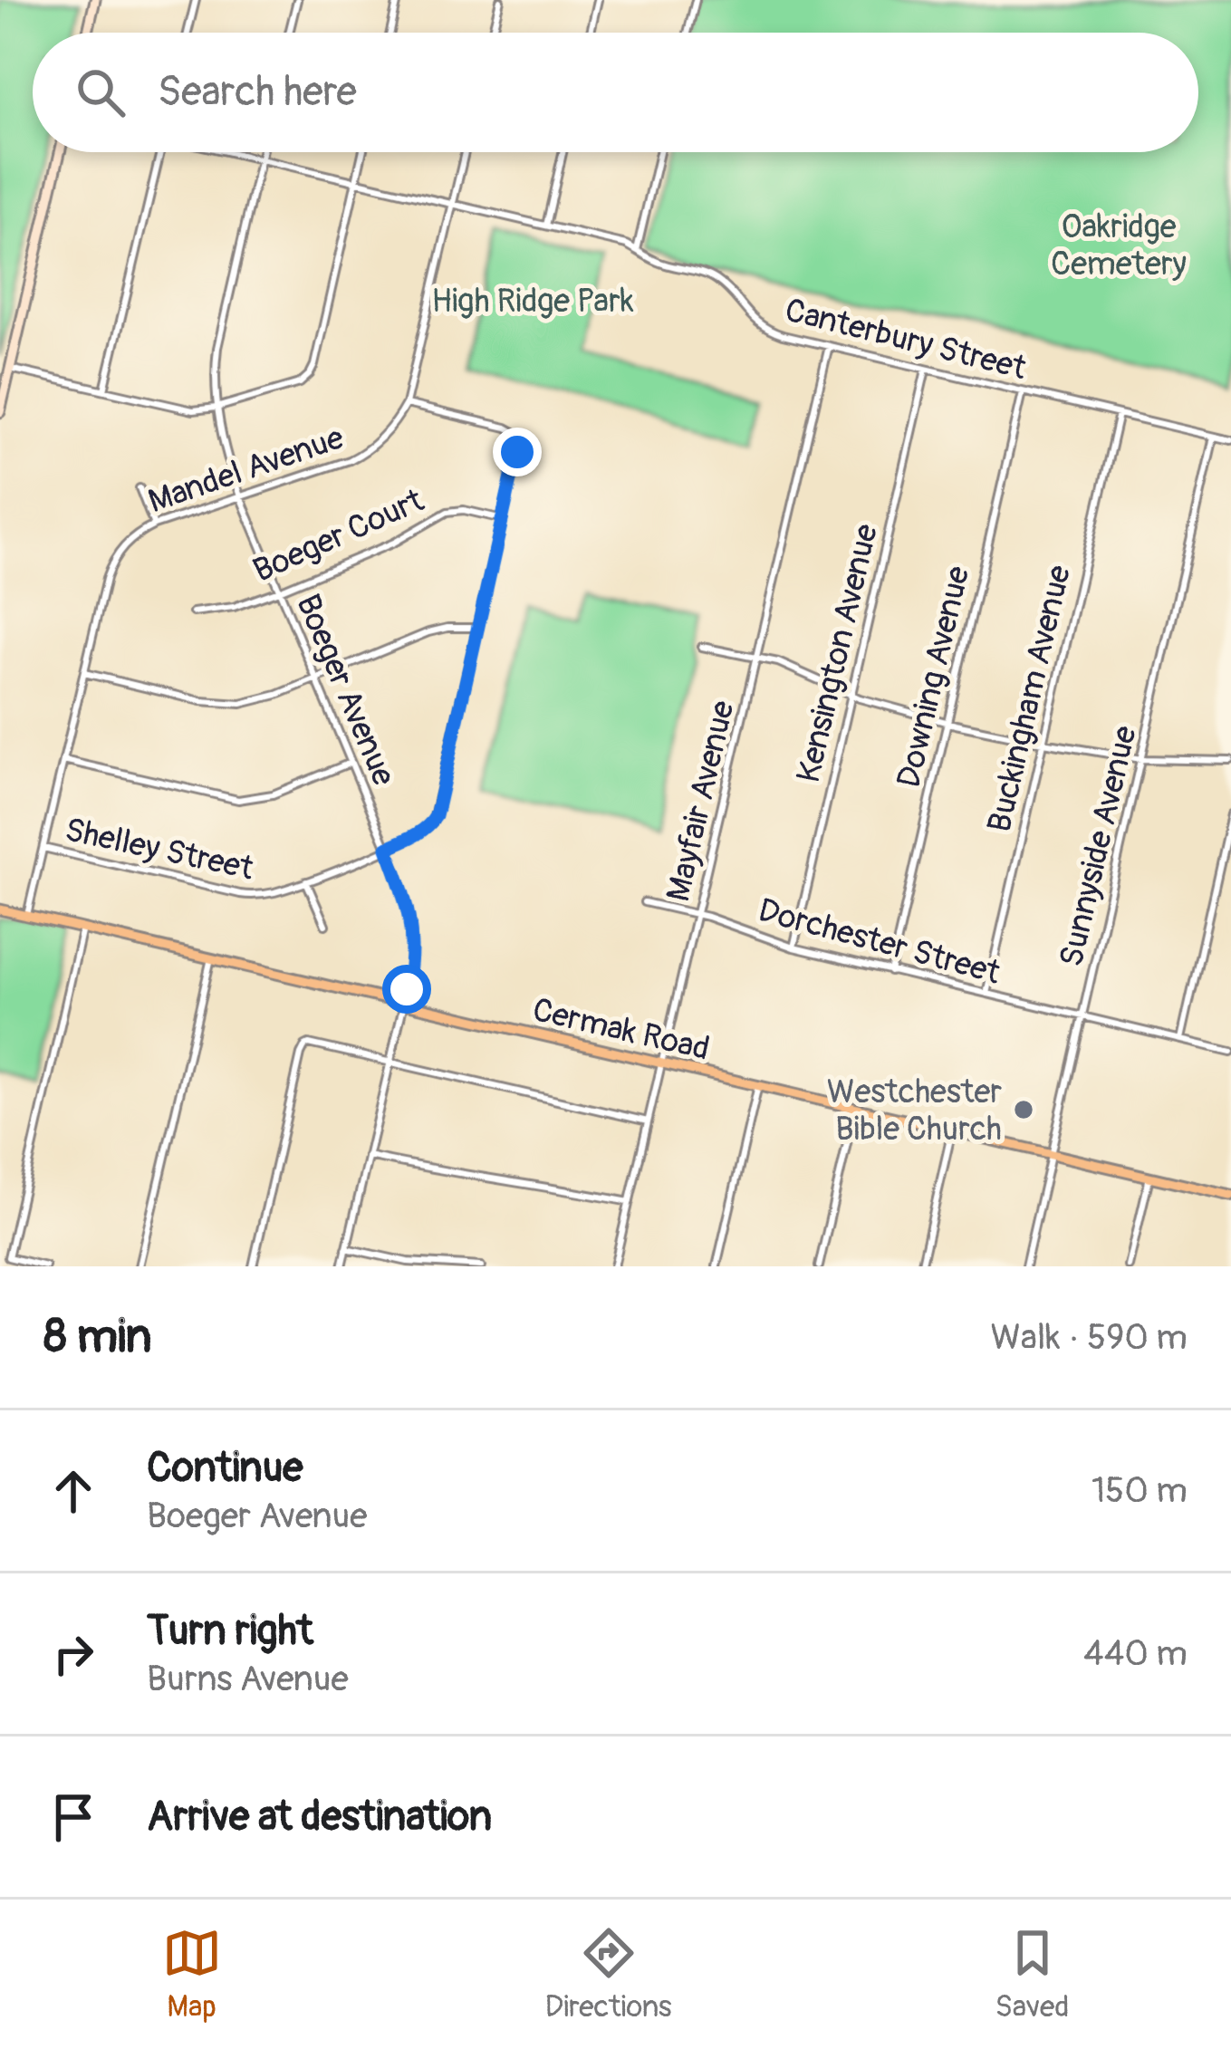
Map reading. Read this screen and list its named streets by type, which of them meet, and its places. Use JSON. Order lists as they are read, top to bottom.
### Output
{
  "streets": {
    "main road": ["Cermak Road"],
    "street": [
      "Canterbury Street",
      "Mandel Avenue",
      "Boeger Court",
      "Kensington Avenue",
      "Downing Avenue",
      "Boeger Avenue",
      "Buckingham Avenue",
      "Mayfair Avenue",
      "Sunnyside Avenue",
      "Shelley Street",
      "Dorchester Street"
    ]
  },
  "crossings": [
    ["Canterbury Street", "Mandel Avenue"],
    ["Canterbury Street", "Kensington Avenue"],
    ["Canterbury Street", "Downing Avenue"],
    ["Canterbury Street", "Boeger Avenue"],
    ["Canterbury Street", "Buckingham Avenue"],
    ["Canterbury Street", "Mayfair Avenue"],
    ["Canterbury Street", "Sunnyside Avenue"],
    ["Mandel Avenue", "Boeger Avenue"],
    ["Mandel Avenue", "Shelley Street"],
    ["Mandel Avenue", "Cermak Road"],
    ["Boeger Court", "Boeger Avenue"],
    ["Boeger Court", "Shelley Street"],
    ["Kensington Avenue", "Dorchester Street"],
    ["Downing Avenue", "Dorchester Street"],
    ["Boeger Avenue", "Shelley Street"],
    ["Boeger Avenue", "Cermak Road"],
    ["Buckingham Avenue", "Dorchester Street"],
    ["Mayfair Avenue", "Dorchester Street"],
    ["Mayfair Avenue", "Cermak Road"],
    ["Sunnyside Avenue", "Dorchester Street"],
    ["Sunnyside Avenue", "Cermak Road"]
  ],
  "parks": ["Oakridge Cemetery", "High Ridge Park"],
  "places": ["Westchester Bible Church"],
  "page": {
    "search": "Search here",
    "heading": ["8 min", "Walk · 590 m"],
    "list": [
      ["Continue", "Boeger Avenue", "150 m"],
      ["Turn right", "Burns Avenue", "440 m"],
      "Arrive at destination"
    ],
    "nav": ["Map", "Directions", "Saved"]
  }
}
